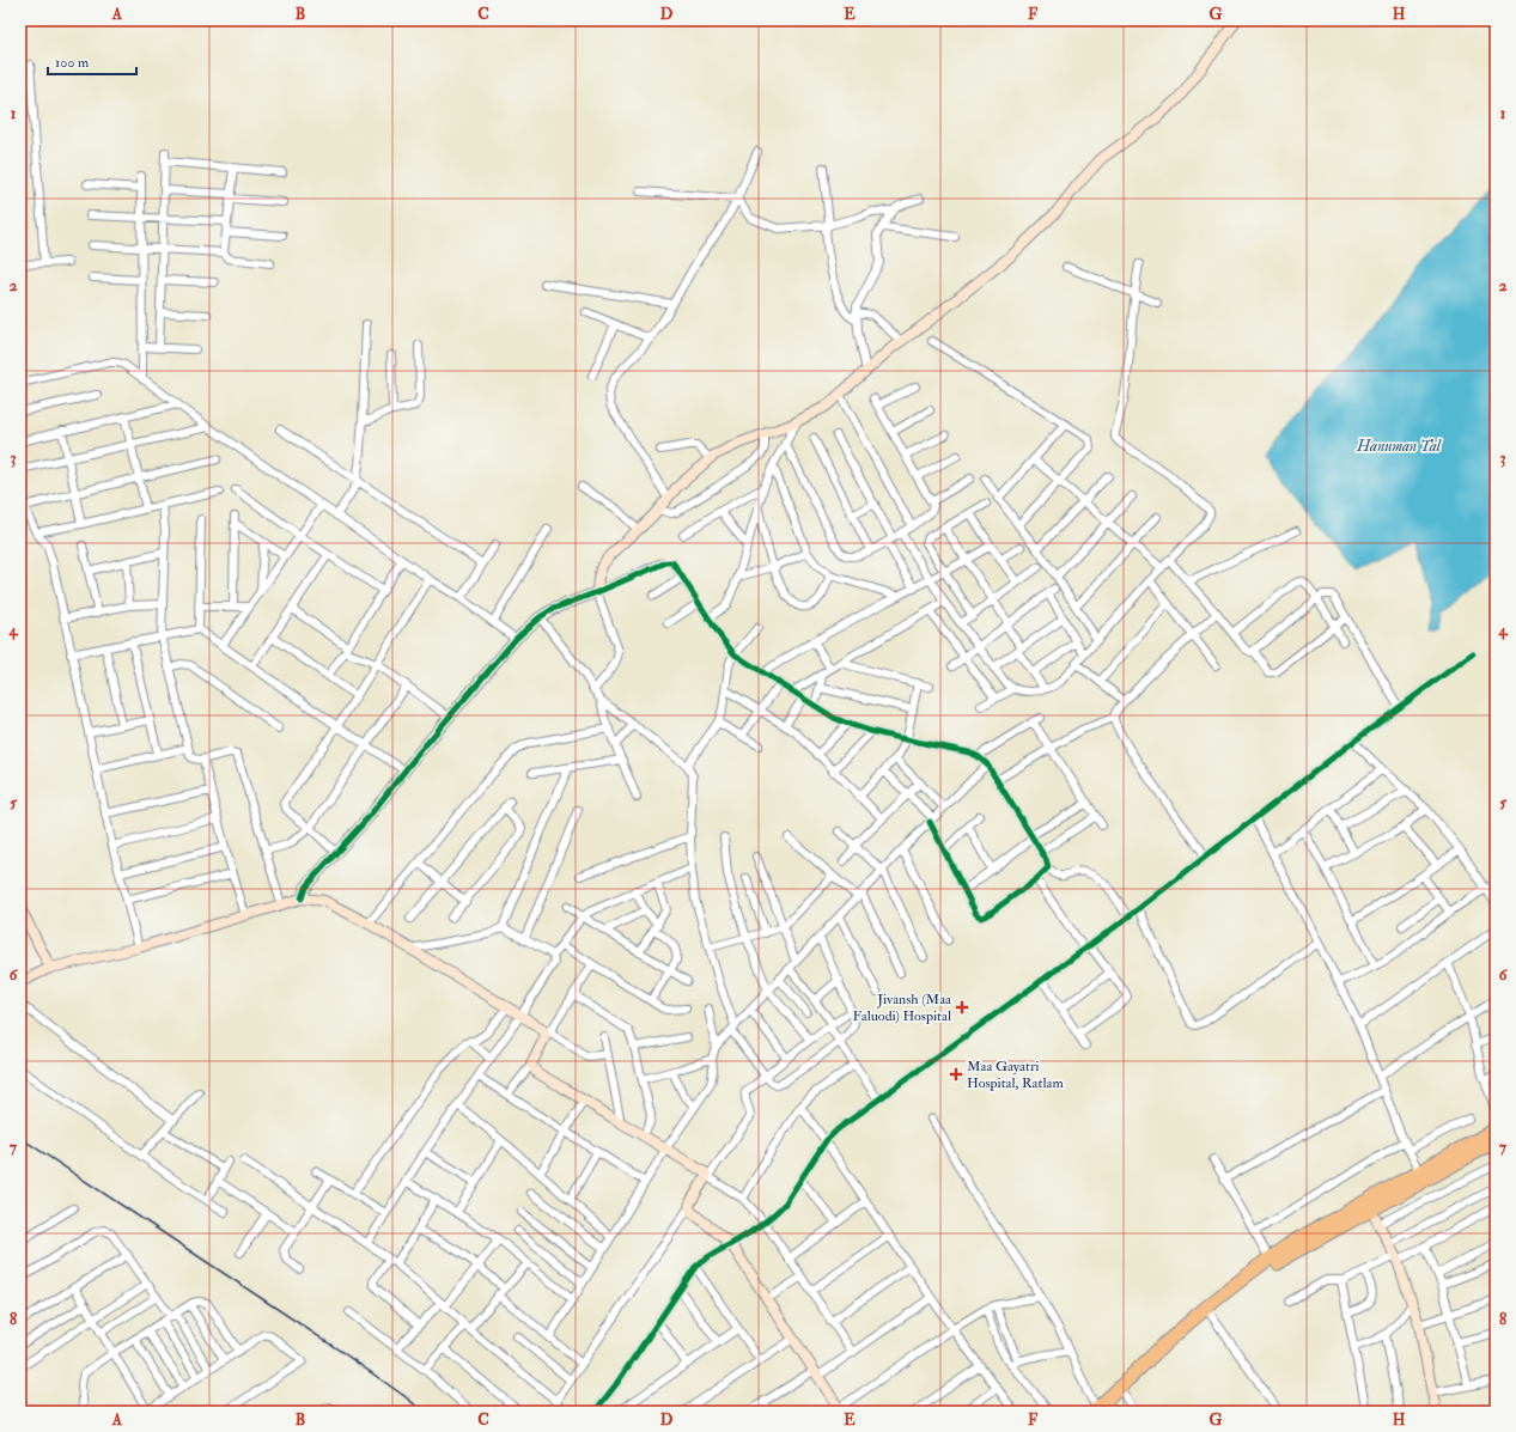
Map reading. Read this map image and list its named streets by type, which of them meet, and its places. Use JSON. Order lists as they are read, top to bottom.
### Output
{
  "water": ["Hanuman Tal"],
  "places": {
    "health": ["Jivansh (Maa Faluodi) Hospital", "Maa Gayatri Hospital, Ratlam"]
  },
  "scale_bar": "100 m",
  "grid": {
    "columns": [
      "A",
      "B",
      "C",
      "D",
      "E",
      "F",
      "G",
      "H"
    ],
    "rows": [
      "1",
      "2",
      "3",
      "4",
      "5",
      "6",
      "7",
      "8"
    ]
  }
}
